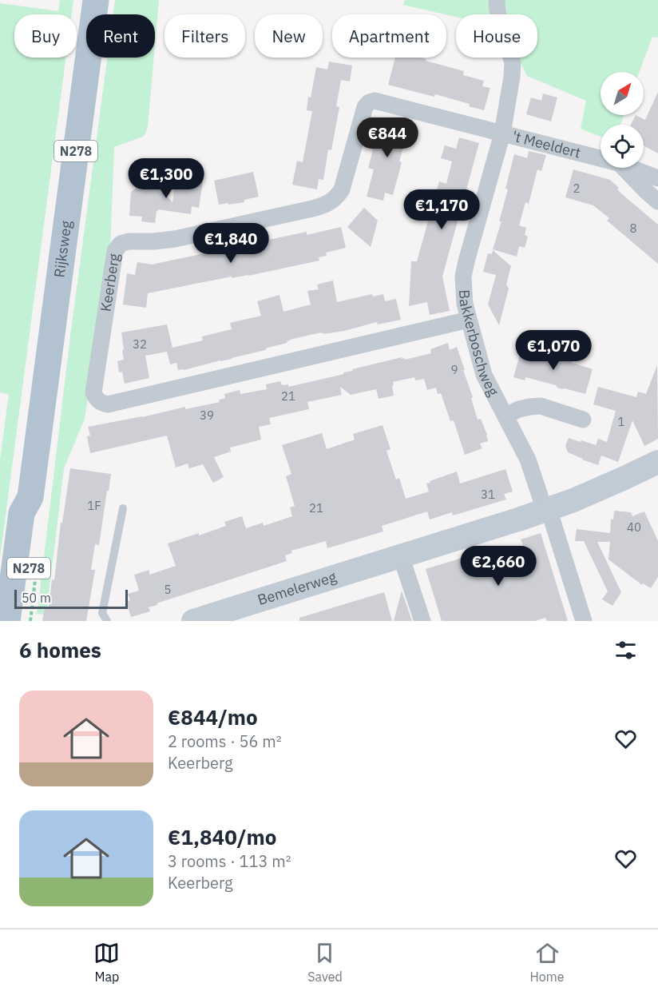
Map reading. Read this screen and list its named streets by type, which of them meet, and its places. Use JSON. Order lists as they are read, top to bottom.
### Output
{
  "streets": {
    "main road": ["N278", "Rijksweg"],
    "street": [
      "'t Meeldert",
      "Keerberg",
      "Bakkerboschweg",
      "Bemelerweg"
    ]
  },
  "crossings": [
    ["'t Meeldert", "Keerberg"],
    ["'t Meeldert", "Bakkerboschweg"],
    ["Keerberg", "Bakkerboschweg"],
    ["Bakkerboschweg", "Bemelerweg"]
  ],
  "house_numbers": [
    "2",
    "8",
    "32",
    "9",
    "21",
    "39",
    "1",
    "31",
    "1F",
    "21",
    "40",
    "5"
  ],
  "scale_bar": "50 m",
  "north": "top right",
  "page": {
    "chip": [
      "Buy",
      "Rent",
      "Filters",
      "New",
      "Apartment",
      "House"
    ],
    "price": [
      "€844",
      "€1,300",
      "€1,170",
      "€1,840",
      "€1,070",
      "€2,660"
    ],
    "scale": "50 m",
    "heading": "6 homes",
    "list": [
      {
        "name": "€844/mo",
        "note": "2 rooms · 56 m² · Keerberg"
      },
      {
        "name": "€1,840/mo",
        "note": "3 rooms · 113 m² · Keerberg"
      }
    ],
    "tabs": ["Map", "Saved", "Home"]
  }
}
